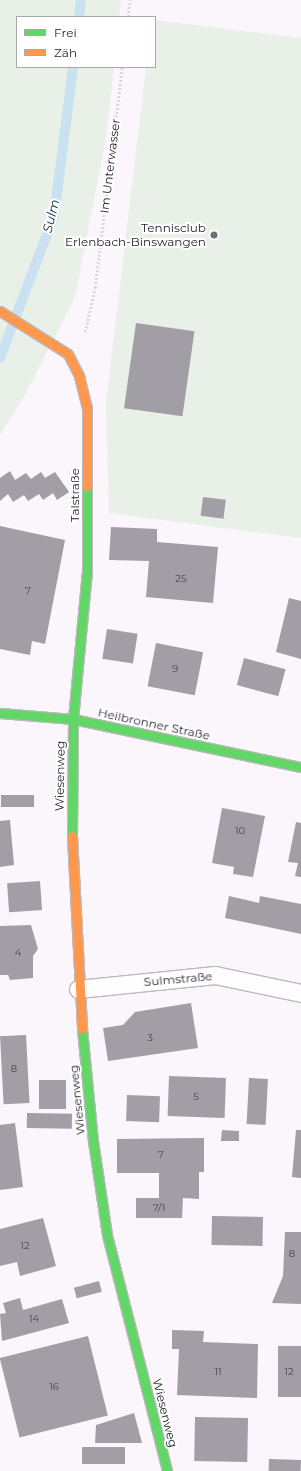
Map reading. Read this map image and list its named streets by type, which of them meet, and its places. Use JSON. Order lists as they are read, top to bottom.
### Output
{
  "streets": {
    "street": ["Talstraße", "Heilbronner Straße", "Wiesenweg"],
    "lane": ["Sulmstraße"],
    "path": ["Im Unterwasser"]
  },
  "crossings": [
    ["Im Unterwasser", "Talstraße"],
    ["Talstraße", "Heilbronner Straße"],
    ["Talstraße", "Wiesenweg"],
    ["Heilbronner Straße", "Wiesenweg"],
    ["Wiesenweg", "Sulmstraße"]
  ],
  "water": ["Sulm"],
  "places": ["Tennisclub Erlenbach-Binswangen"],
  "house_numbers": [
    "25",
    "7",
    "9",
    "10",
    "4",
    "3",
    "8",
    "5",
    "7",
    "7/1",
    "12",
    "8",
    "14",
    "11",
    "12",
    "16"
  ],
  "legend": ["Frei", "Zäh"]
}
